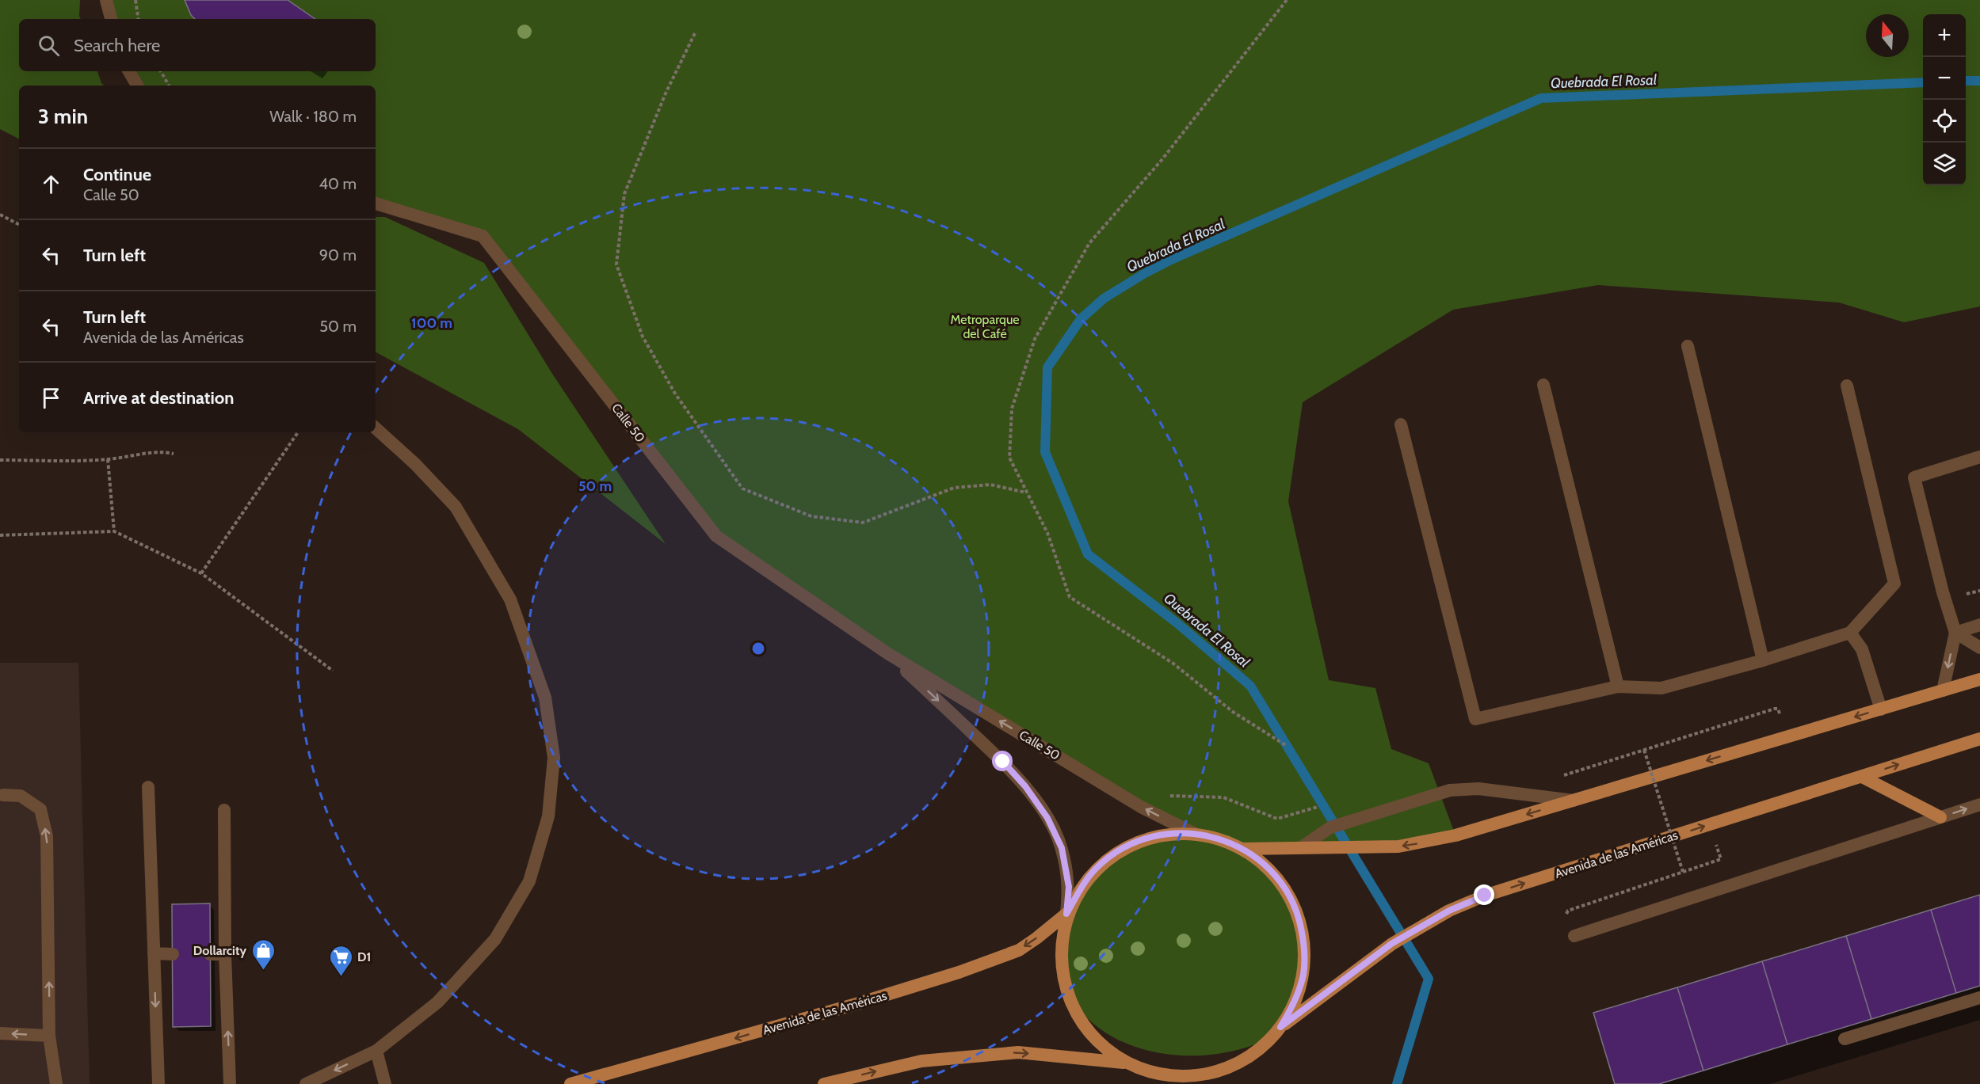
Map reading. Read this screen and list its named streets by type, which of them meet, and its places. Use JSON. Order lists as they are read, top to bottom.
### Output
{
  "streets": {
    "main road": ["Avenida de las Américas"],
    "street": ["Calle 50"]
  },
  "crossings": [
    ["Calle 50", "Avenida de las Américas"]
  ],
  "water": ["Quebrada El Rosal"],
  "parks": ["Metroparque del Café"],
  "places": {
    "shop": ["Dollarcity"],
    "supermarket": ["D1"]
  },
  "north": "top",
  "page": {
    "map_buttons": ["+", "−"],
    "search": "Search here",
    "heading": ["3 min", "Walk · 180 m"],
    "list": [
      ["Continue", "Calle 50", "40 m"],
      ["Turn left", "90 m"],
      ["Turn left", "Avenida de las Américas", "50 m"],
      "Arrive at destination"
    ]
  },
  "rings": ["100 m", "50 m"]
}
